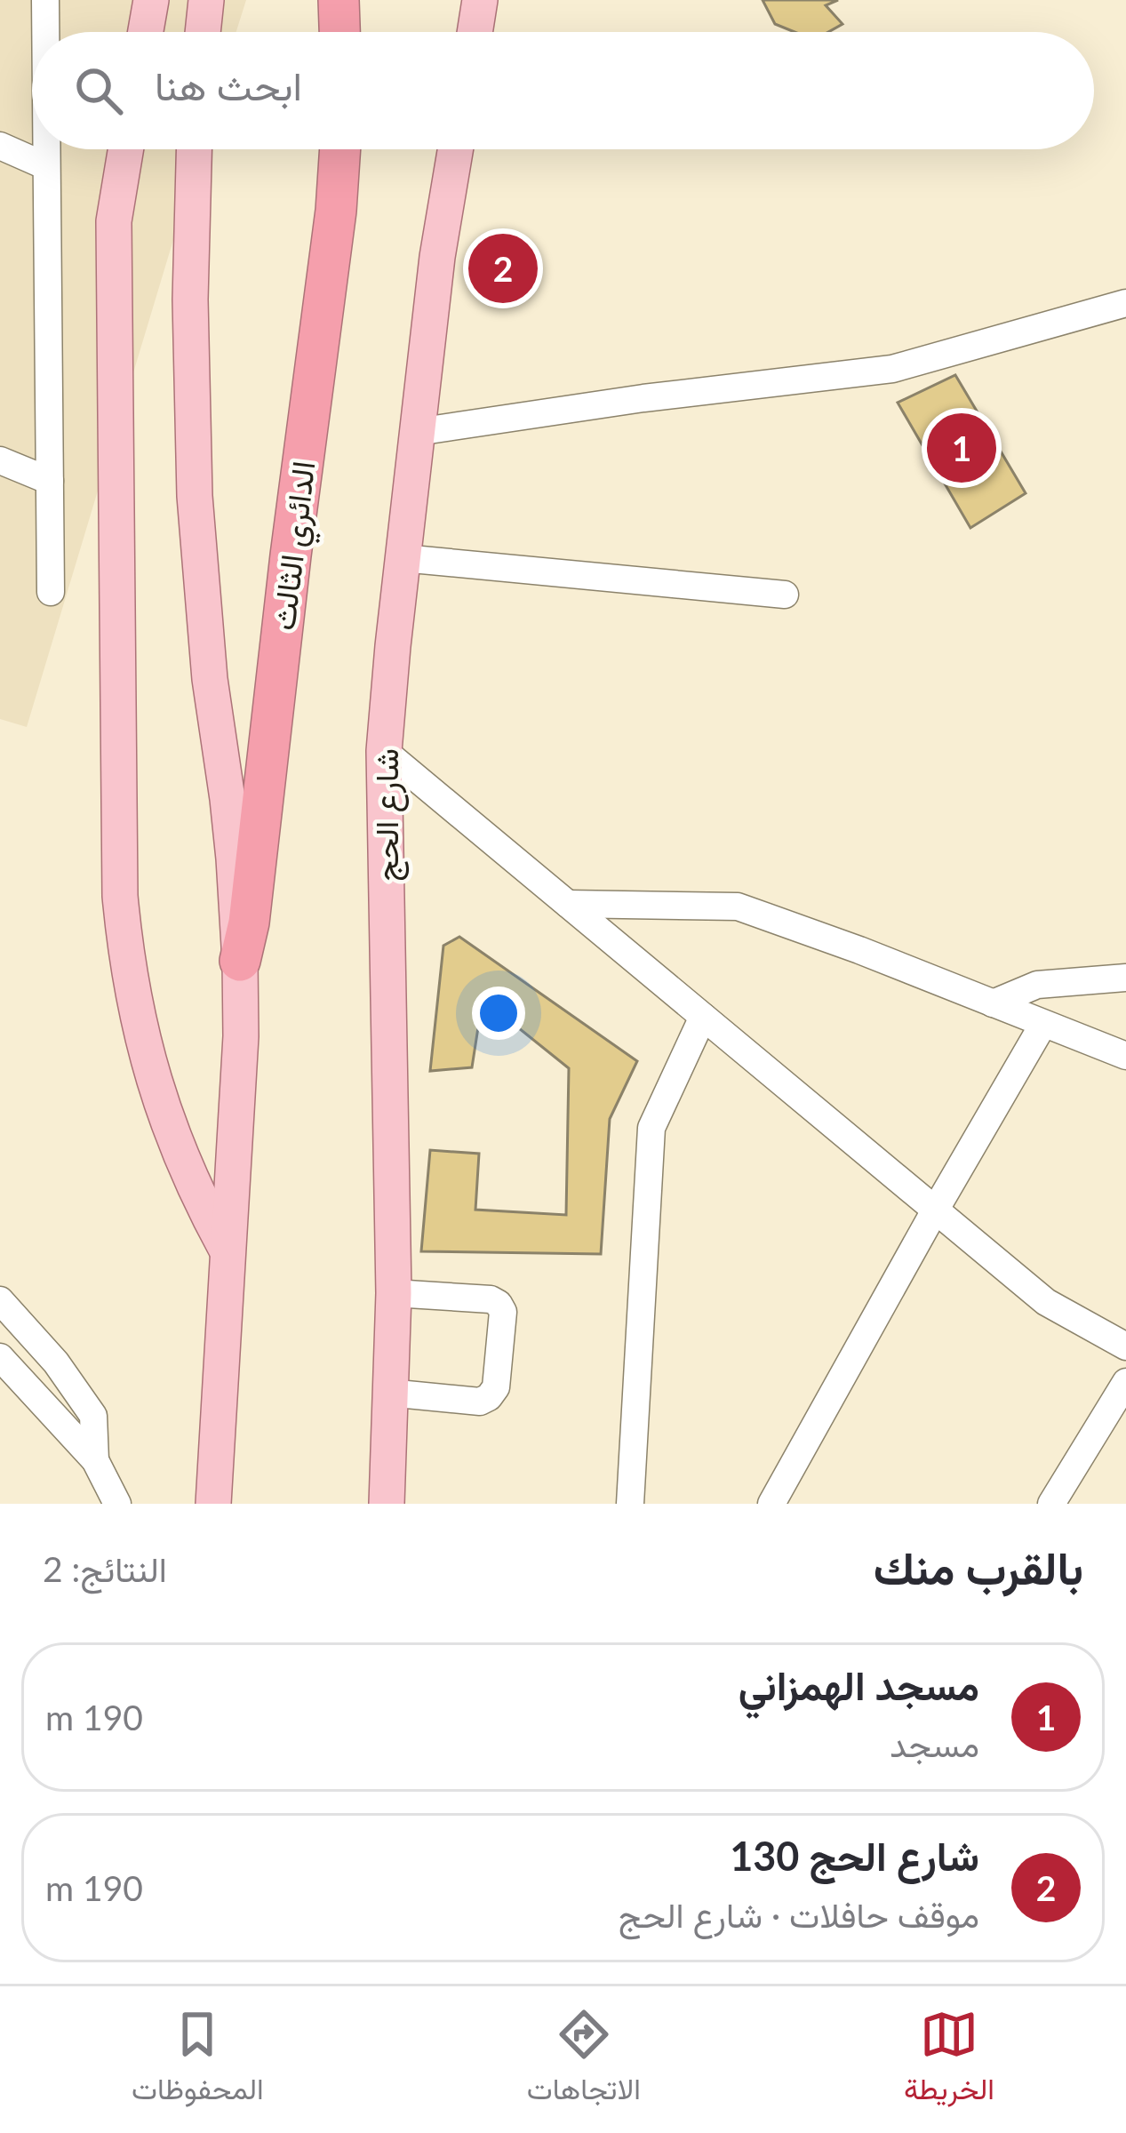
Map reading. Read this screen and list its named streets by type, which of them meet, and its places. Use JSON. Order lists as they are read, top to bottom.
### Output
{
  "streets": {
    "highway": ["الدائري الثالث"],
    "main road": ["شارع الحج"]
  },
  "page": {
    "search": "ابحث هنا",
    "pins": ["2", "1"],
    "heading": ["بالقرب منك", "النتائج: 2"],
    "list": [
      {
        "mark": "1",
        "name": "مسجد الهمزاني",
        "note": "مسجد",
        "value": "190 m"
      },
      {
        "mark": "2",
        "name": "شارع الحج 130",
        "note": "موقف حافلات · شارع الحج",
        "value": "190 m"
      }
    ],
    "nav": ["الخريطة", "الاتجاهات", "المحفوظات"]
  }
}
